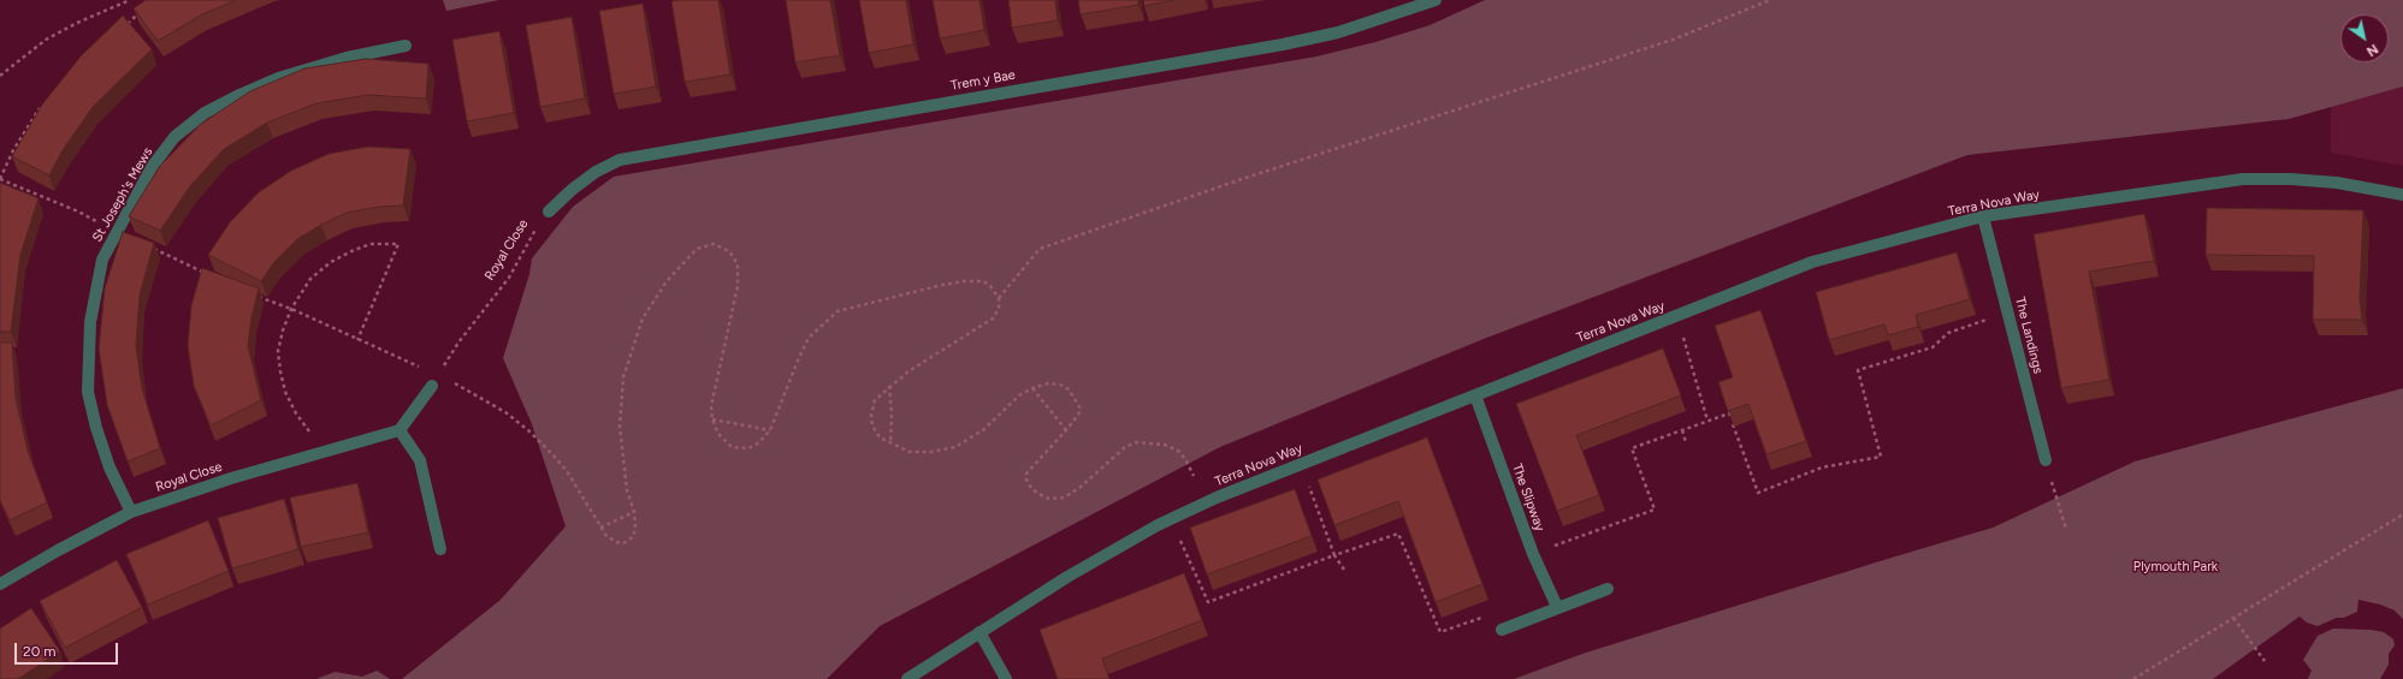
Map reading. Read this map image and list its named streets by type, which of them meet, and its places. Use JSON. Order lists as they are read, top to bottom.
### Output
{
  "streets": {
    "street": [
      "Trem y Bae",
      "St Joseph's Mews",
      "Terra Nova Way",
      "Royal Close",
      "The Landings",
      "The Slipway"
    ]
  },
  "crossings": [
    ["Trem y Bae", "Royal Close"],
    ["St Joseph's Mews", "Royal Close"],
    ["Terra Nova Way", "The Landings"],
    ["Terra Nova Way", "The Slipway"]
  ],
  "parks": ["Plymouth Park"],
  "scale_bar": "20 m",
  "north": "bottom right"
}
